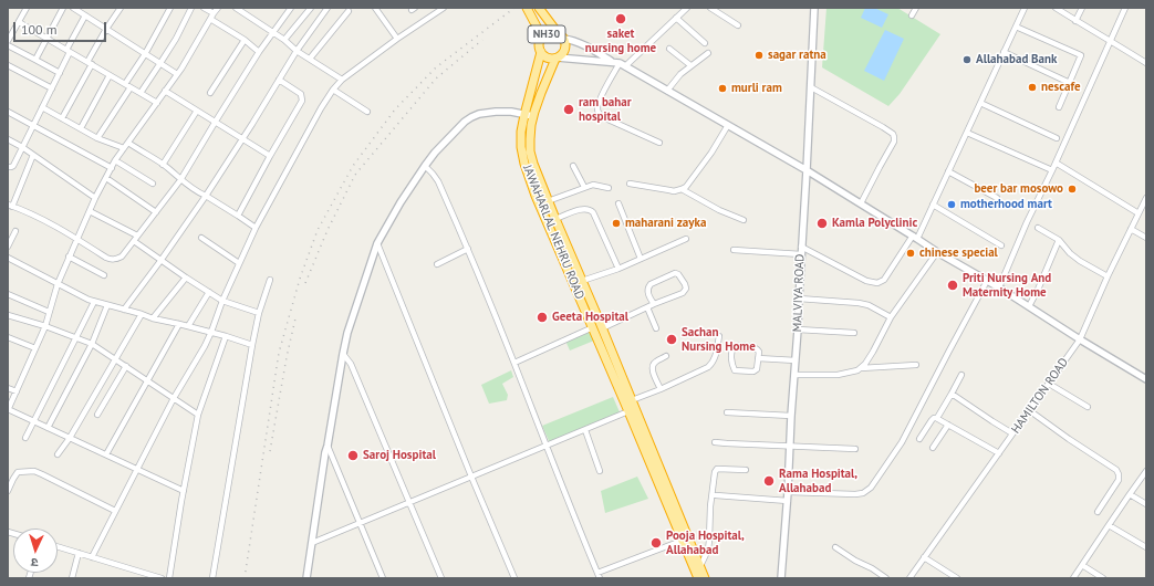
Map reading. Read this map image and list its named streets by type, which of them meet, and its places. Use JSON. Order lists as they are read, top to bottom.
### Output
{
  "streets": {
    "highway": ["NH30", "JAWAHARLAL NEHRU ROAD"],
    "street": ["MALVIYA ROAD", "HAMILTON ROAD"]
  },
  "crossings": [
    ["NH30", "JAWAHARLAL NEHRU ROAD"]
  ],
  "places": [
    "saket nursing home",
    "sagar ratna",
    "Allahabad Bank",
    "nescafe",
    "murli ram",
    "ram bahar hospital",
    "beer bar mosowo",
    "motherhood mart",
    "maharani zayka",
    "Kamla Polyclinic",
    "chinese special",
    "Priti Nursing And Maternity Home",
    "Geeta Hospital",
    "Sachan Nursing Home",
    "Saroj Hospital",
    "Rama Hospital, Allahabad",
    "Pooja Hospital, Allahabad"
  ],
  "scale_bar": "100 m",
  "north": "bottom"
}
